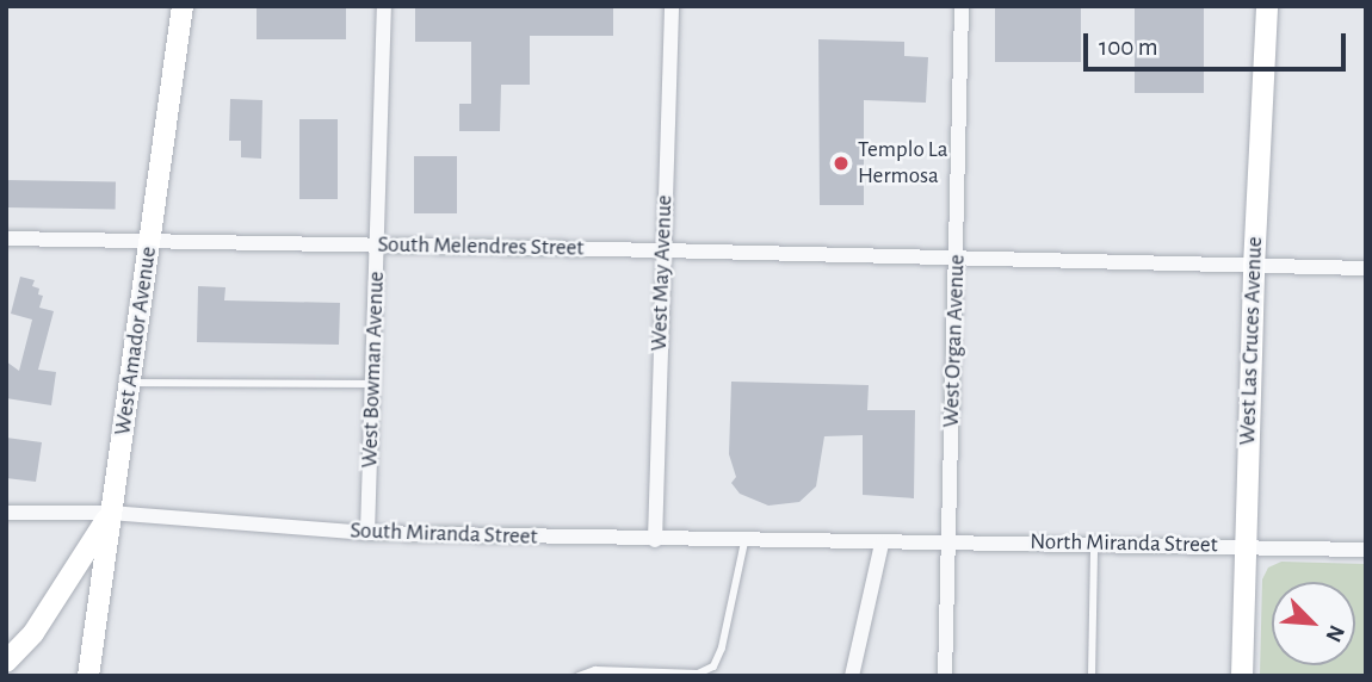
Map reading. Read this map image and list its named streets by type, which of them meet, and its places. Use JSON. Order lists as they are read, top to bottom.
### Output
{
  "streets": {
    "main road": ["West Amador Avenue", "West Las Cruces Avenue"],
    "street": [
      "South Melendres Street",
      "West May Avenue",
      "West Organ Avenue",
      "West Bowman Avenue",
      "South Miranda Street",
      "North Miranda Street"
    ]
  },
  "crossings": [
    ["South Melendres Street", "West May Avenue"],
    ["South Melendres Street", "West Amador Avenue"],
    ["South Melendres Street", "West Organ Avenue"],
    ["South Melendres Street", "West Las Cruces Avenue"],
    ["South Melendres Street", "West Bowman Avenue"],
    ["West May Avenue", "South Miranda Street"],
    ["West Amador Avenue", "South Miranda Street"],
    ["West Organ Avenue", "North Miranda Street"],
    ["West Las Cruces Avenue", "North Miranda Street"],
    ["West Bowman Avenue", "South Miranda Street"],
    ["South Miranda Street", "North Miranda Street"]
  ],
  "places": ["Templo La Hermosa"],
  "scale_bar": "100 m",
  "north": "bottom right"
}
